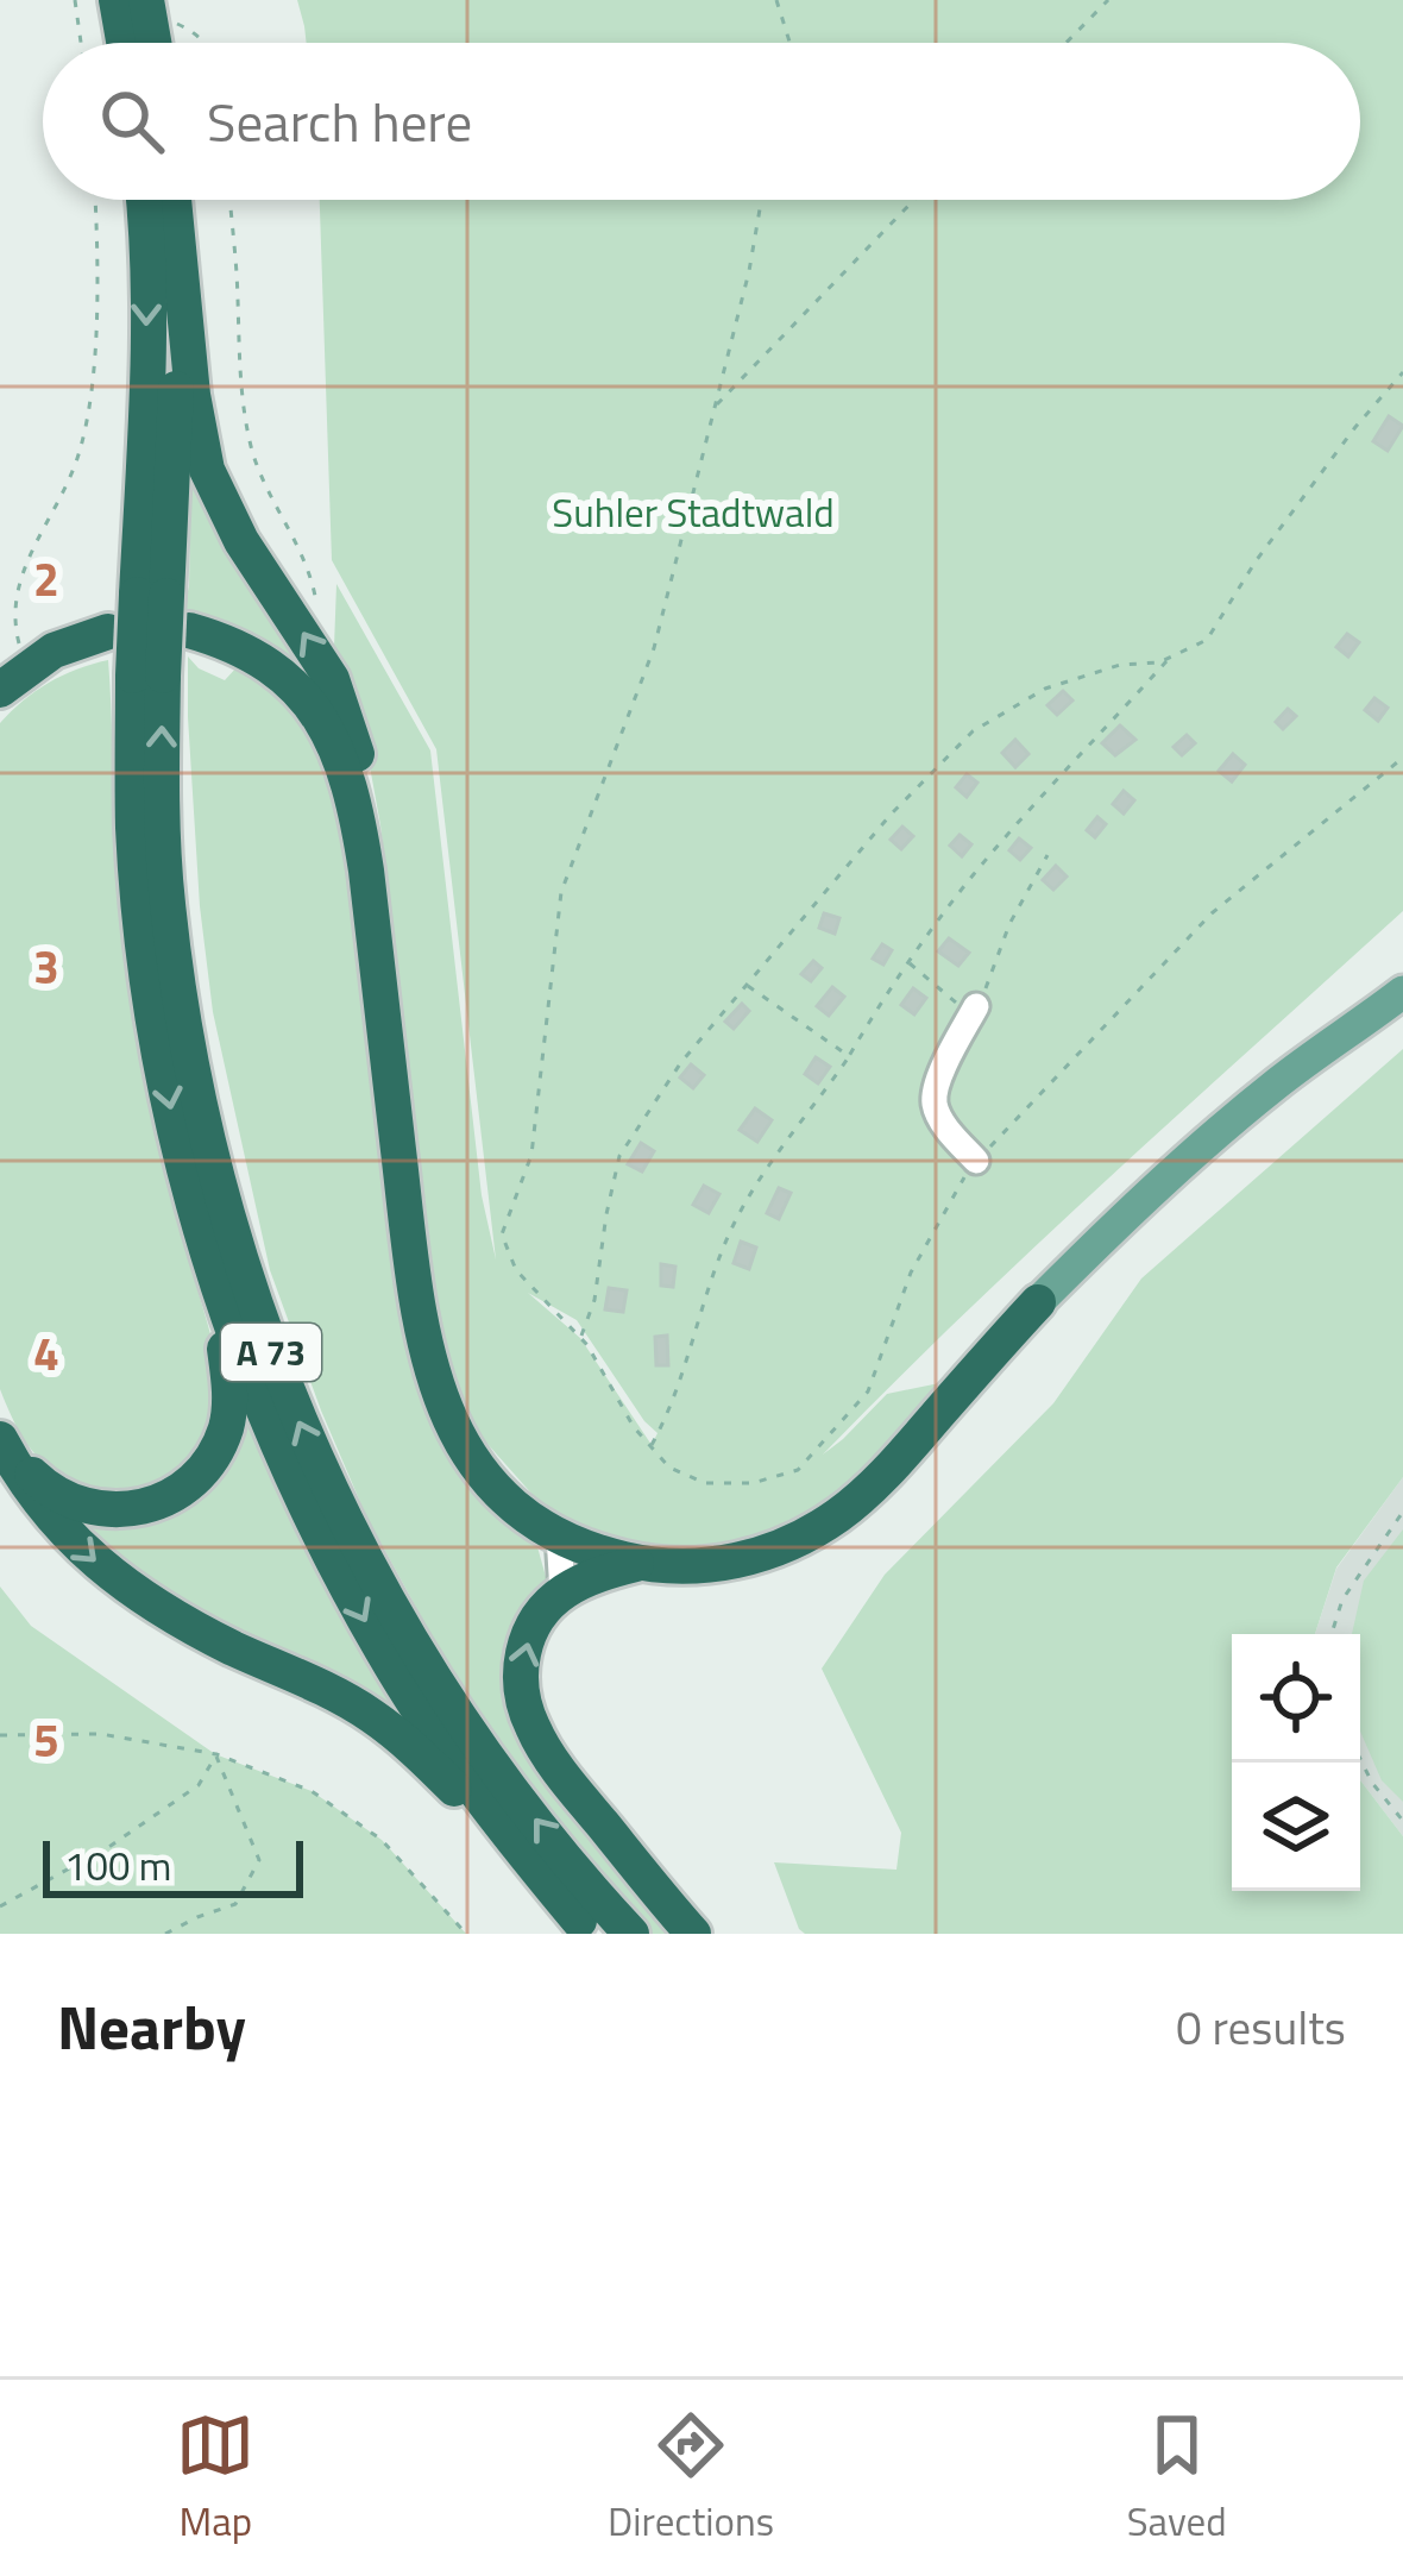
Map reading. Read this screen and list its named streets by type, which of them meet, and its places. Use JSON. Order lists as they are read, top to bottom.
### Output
{
  "streets": {
    "highway": ["A 73"]
  },
  "parks": ["Suhler Stadtwald"],
  "scale_bar": "100 m",
  "page": {
    "search": "Search here",
    "scale": "100 m",
    "heading": ["Nearby", "0 results"],
    "nav": ["Map", "Directions", "Saved"]
  },
  "grid": {
    "rows": [
      "2",
      "3",
      "4",
      "5"
    ]
  }
}
